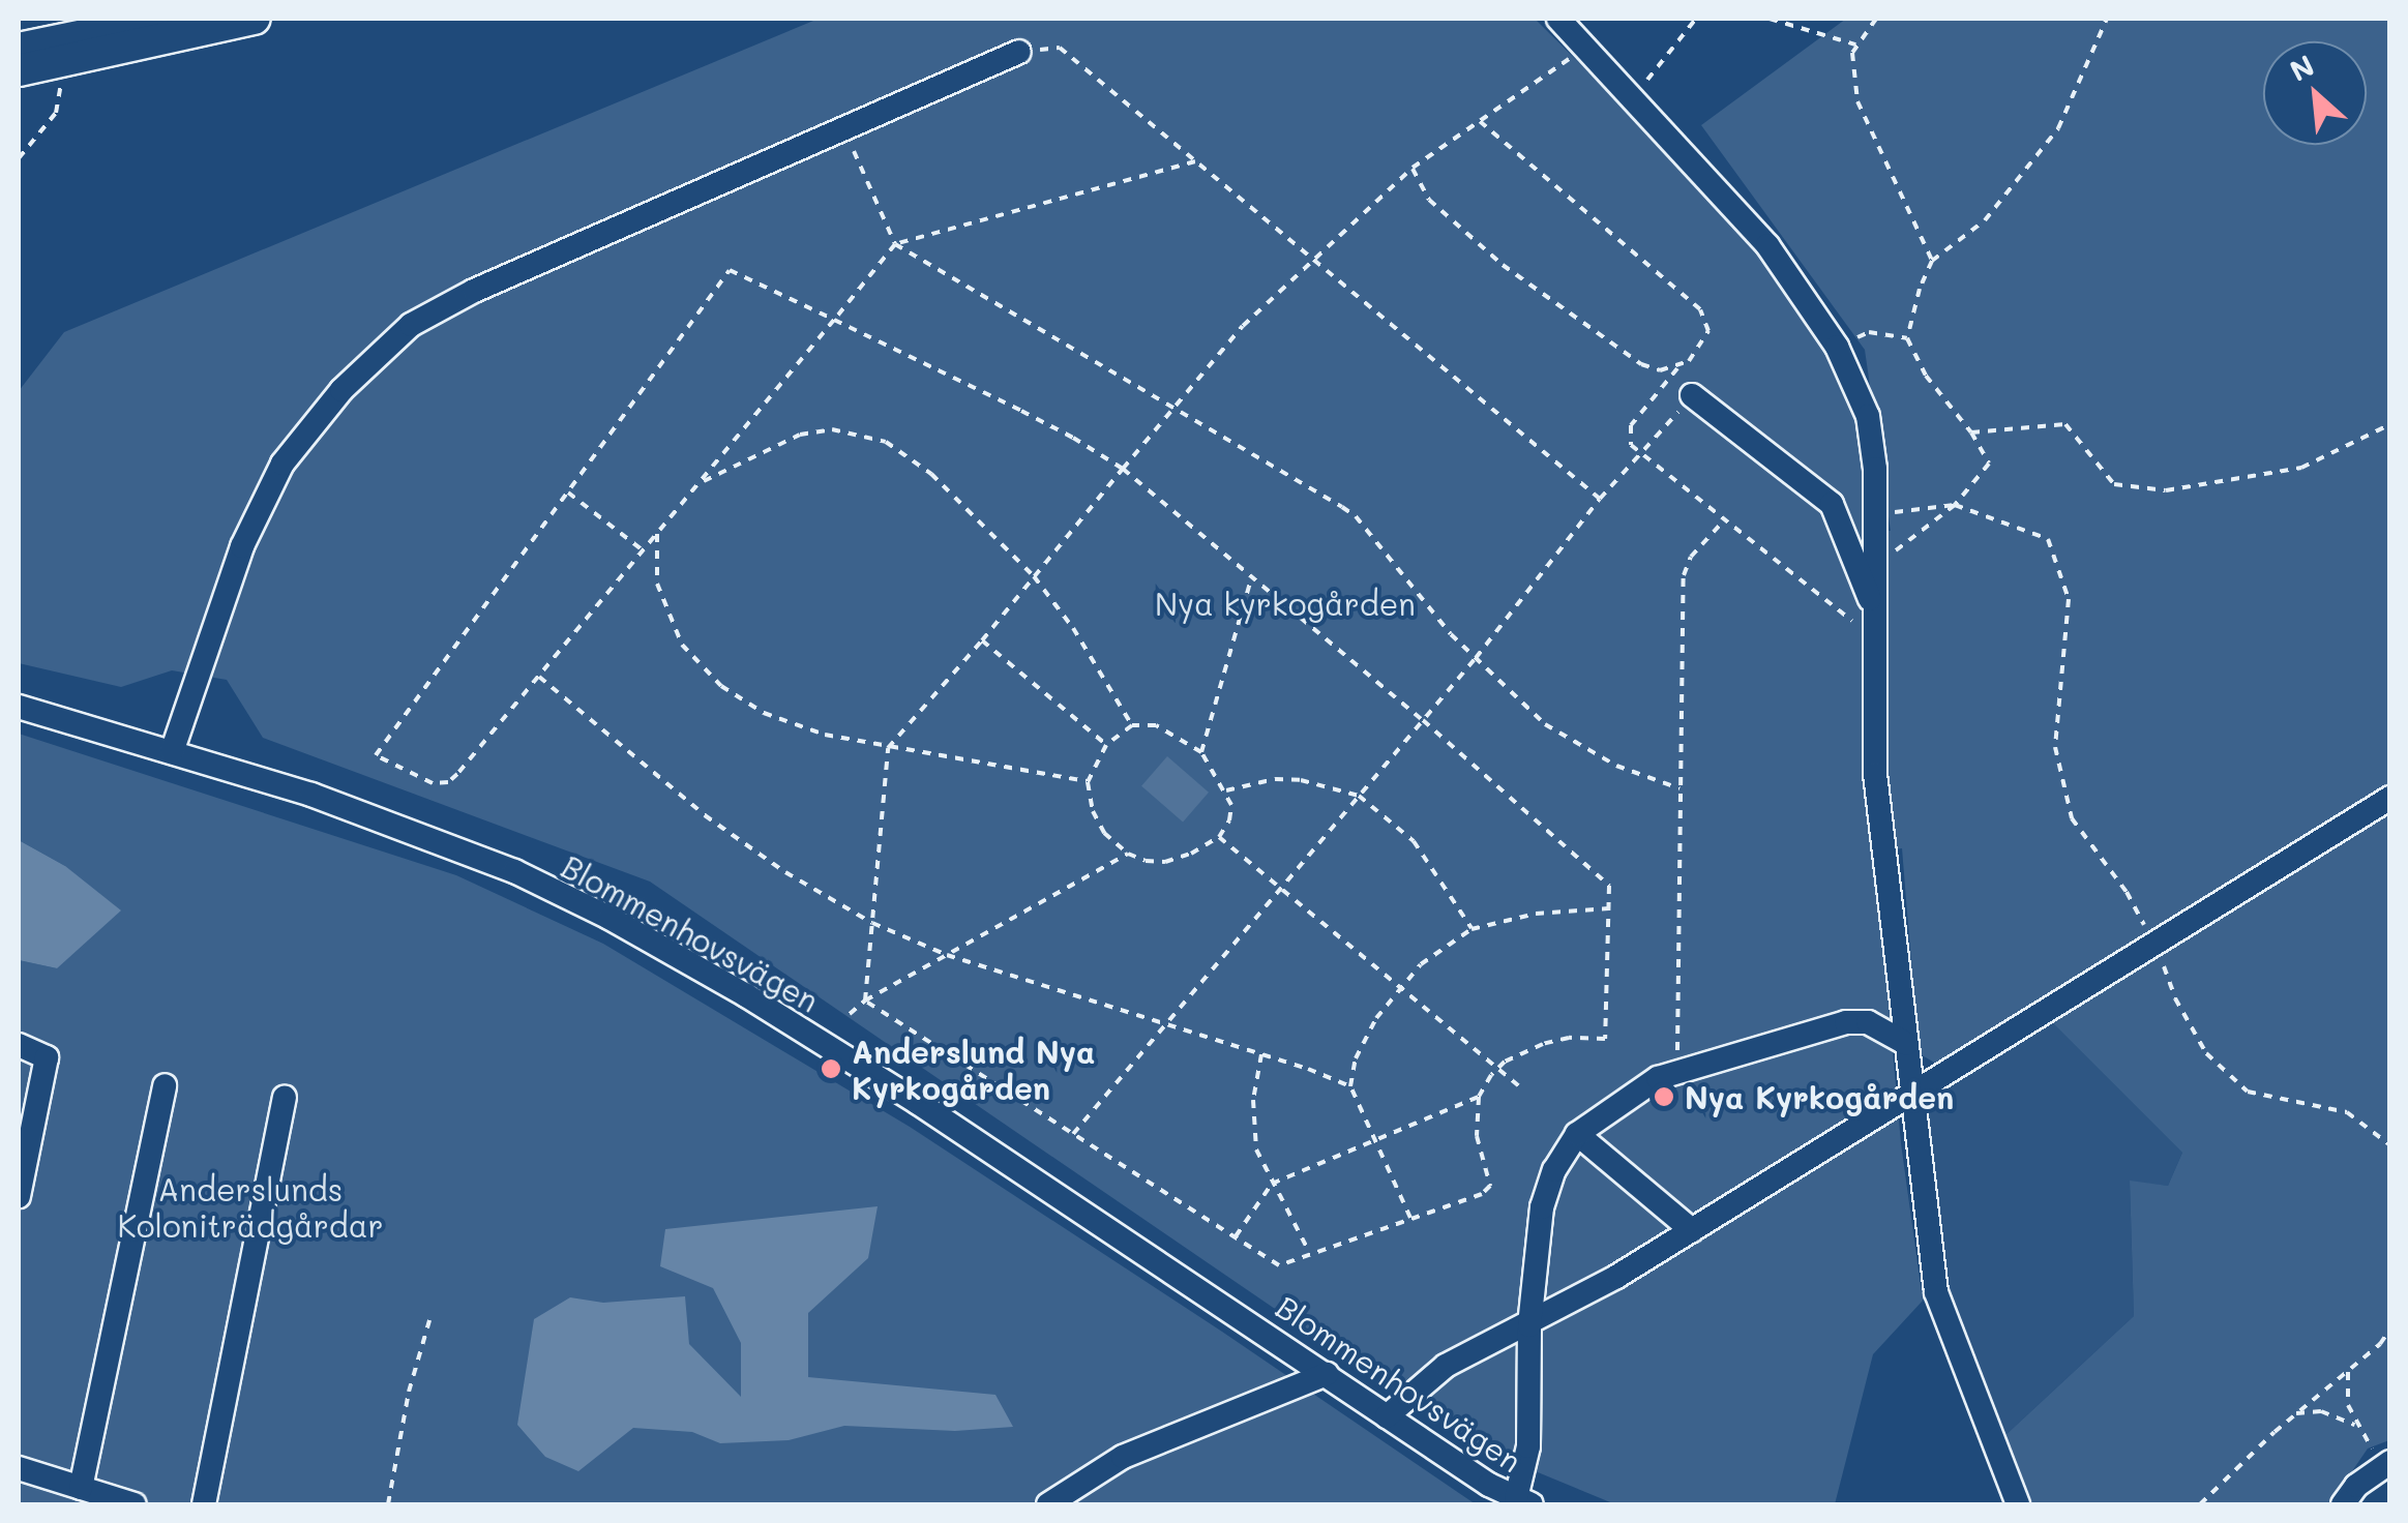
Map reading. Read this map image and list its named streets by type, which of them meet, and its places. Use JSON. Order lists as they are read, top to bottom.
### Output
{
  "streets": {
    "street": ["Blommenhovsvägen"]
  },
  "parks": ["Nya kyrkogården", "Anderslunds Koloniträdgårdar"],
  "places": ["Anderslund Nya Kyrkogården", "Nya Kyrkogården"],
  "north": "top left"
}
